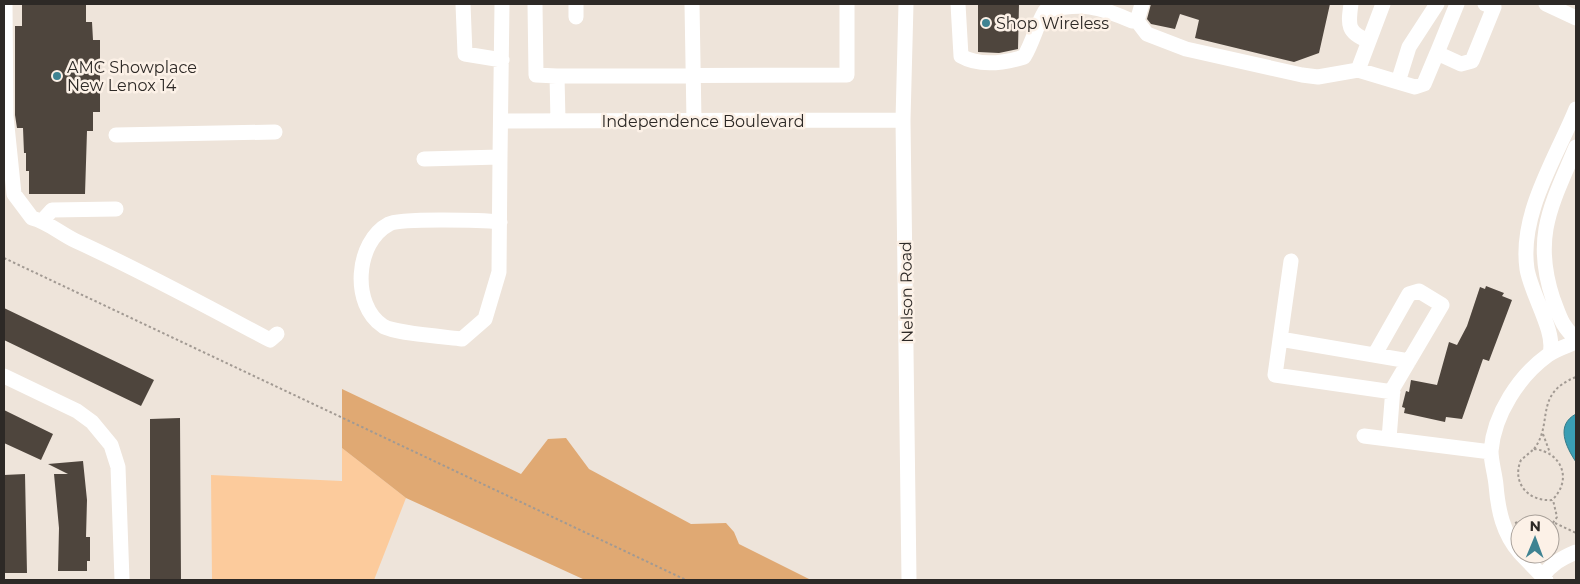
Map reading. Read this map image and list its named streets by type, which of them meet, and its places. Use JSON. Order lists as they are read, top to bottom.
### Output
{
  "streets": {
    "street": ["Independence Boulevard", "Nelson Road"]
  },
  "crossings": [
    ["Independence Boulevard", "Nelson Road"]
  ],
  "places": ["Shop Wireless", "AMC Showplace New Lenox 14"],
  "north": "top"
}
